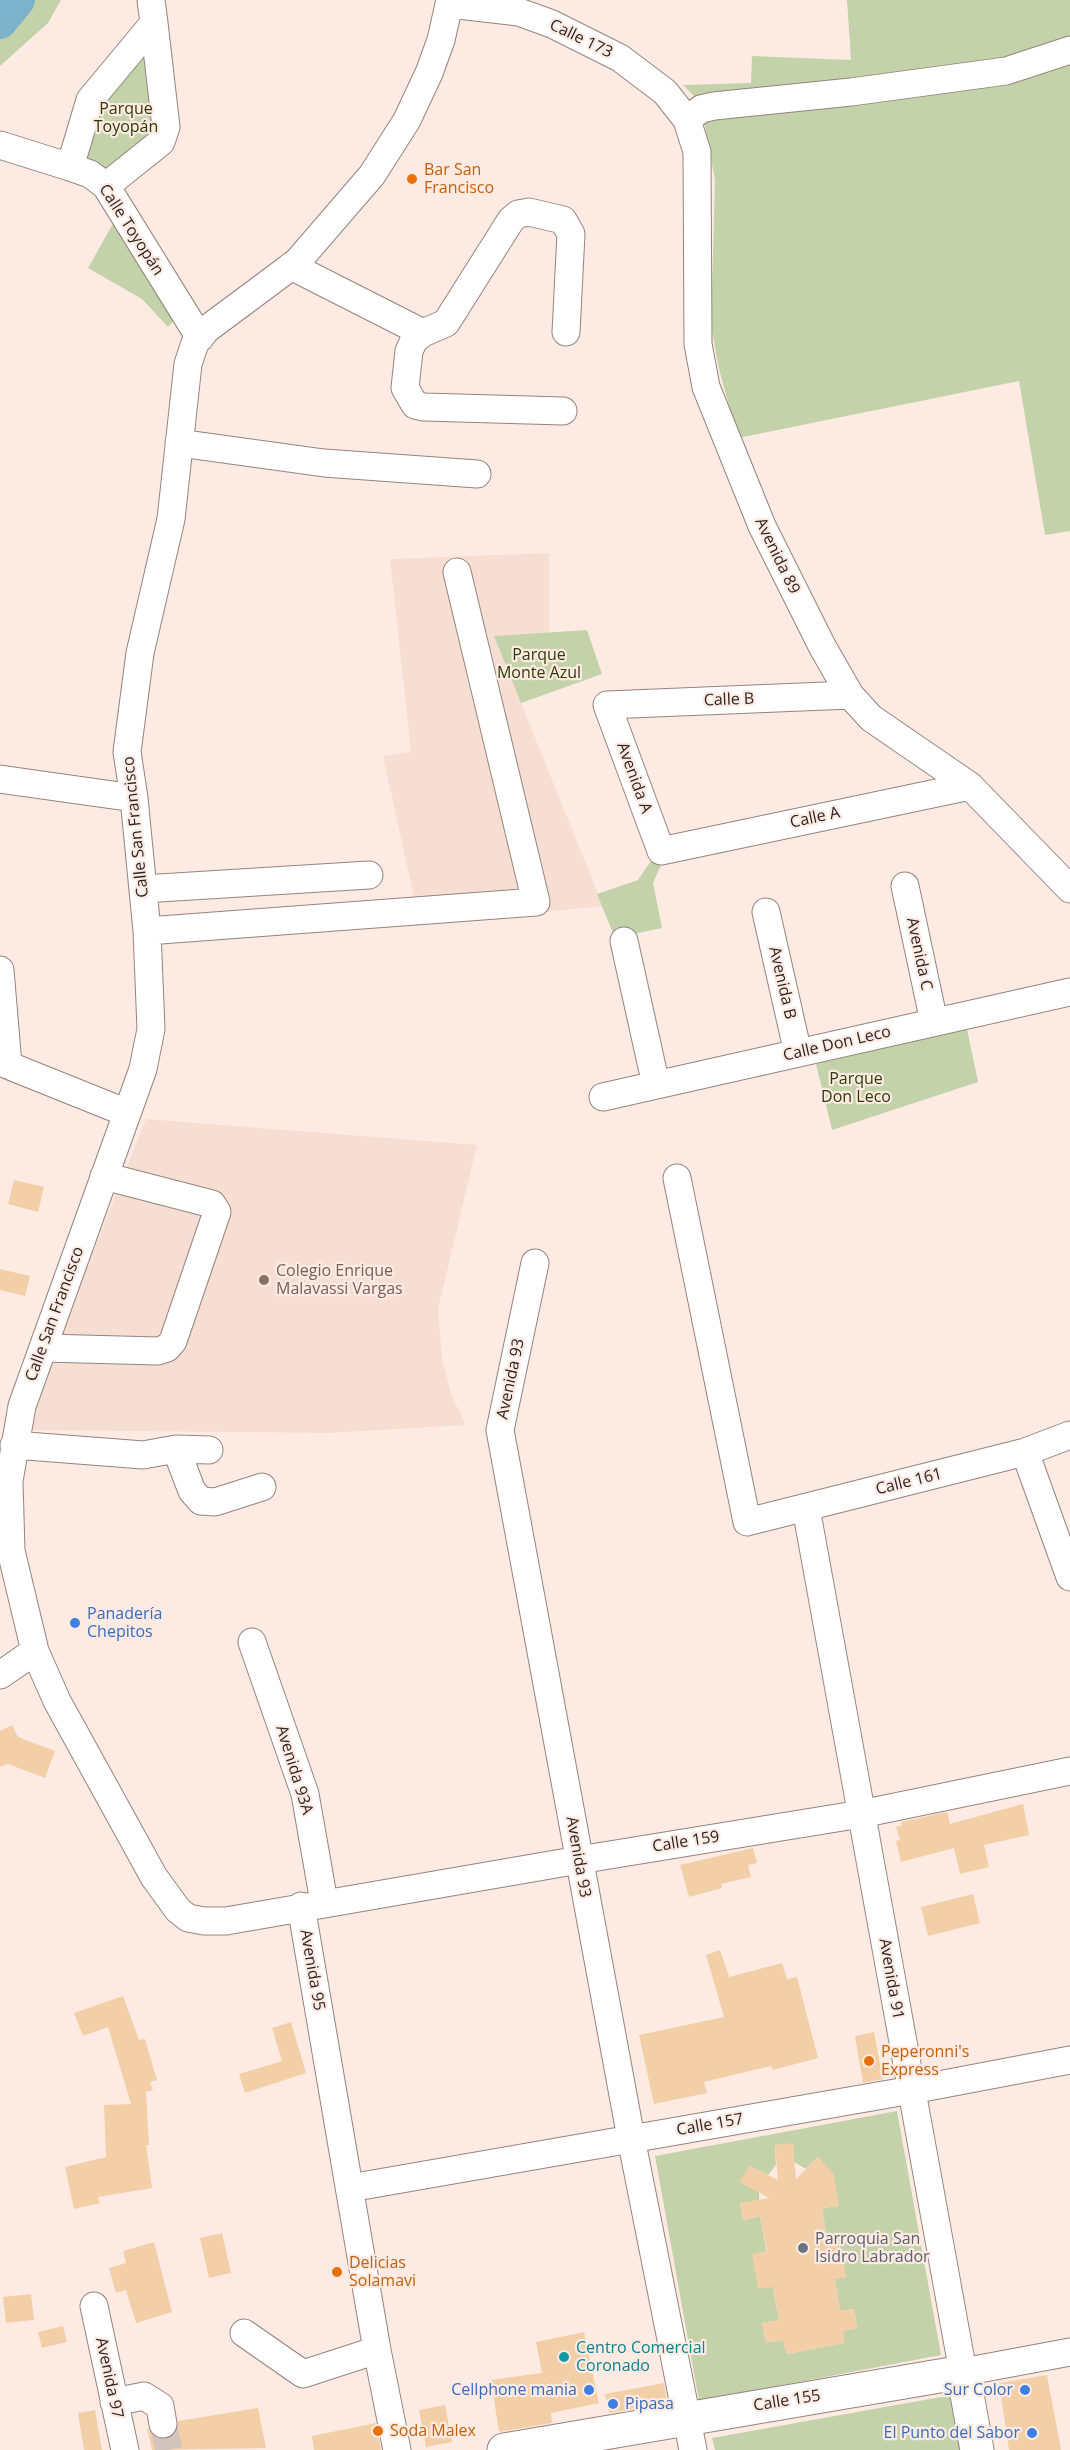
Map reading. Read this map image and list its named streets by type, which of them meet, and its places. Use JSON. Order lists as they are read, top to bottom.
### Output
{
  "streets": {
    "main road": ["Avenida 91", "Calle 155"],
    "street": [
      "Calle 173",
      "Calle Toyopán",
      "Avenida 89",
      "Calle B",
      "Avenida A",
      "Calle A",
      "Calle San Francisco",
      "Avenida C",
      "Avenida B",
      "Calle Don Leco",
      "Avenida 93",
      "Calle 161",
      "Avenida 93A",
      "Calle 159",
      "Avenida 95",
      "Calle 157",
      "Avenida 97"
    ]
  },
  "crossings": [
    ["Calle 173", "Avenida 89"],
    ["Calle 173", "Calle San Francisco"],
    ["Calle Toyopán", "Calle San Francisco"],
    ["Avenida 89", "Calle B"],
    ["Avenida 89", "Calle A"],
    ["Calle B", "Avenida A"],
    ["Avenida A", "Calle A"],
    ["Calle San Francisco", "Avenida 95"],
    ["Avenida C", "Calle Don Leco"],
    ["Avenida B", "Calle Don Leco"],
    ["Avenida 93", "Calle 159"],
    ["Avenida 93", "Calle 157"],
    ["Avenida 93", "Calle 155"],
    ["Calle 161", "Avenida 91"],
    ["Avenida 93A", "Calle 159"],
    ["Avenida 93A", "Avenida 95"],
    ["Calle 159", "Avenida 95"],
    ["Calle 159", "Avenida 91"],
    ["Avenida 95", "Calle 157"],
    ["Avenida 91", "Calle 157"],
    ["Avenida 91", "Calle 155"]
  ],
  "parks": ["Parque Toyopán", "Parque Monte Azul", "Parque Don Leco"],
  "places": [
    "Bar San Francisco",
    "Colegio Enrique Malavassi Vargas",
    "Panadería Chepitos",
    "Peperonni's Express",
    "Parroquia San Isidro Labrador",
    "Delicias Solamavi",
    "Centro Comercial Coronado",
    "Cellphone mania",
    "Sur Color",
    "Pipasa",
    "Soda Malex",
    "El Punto del Sabor"
  ]
}
